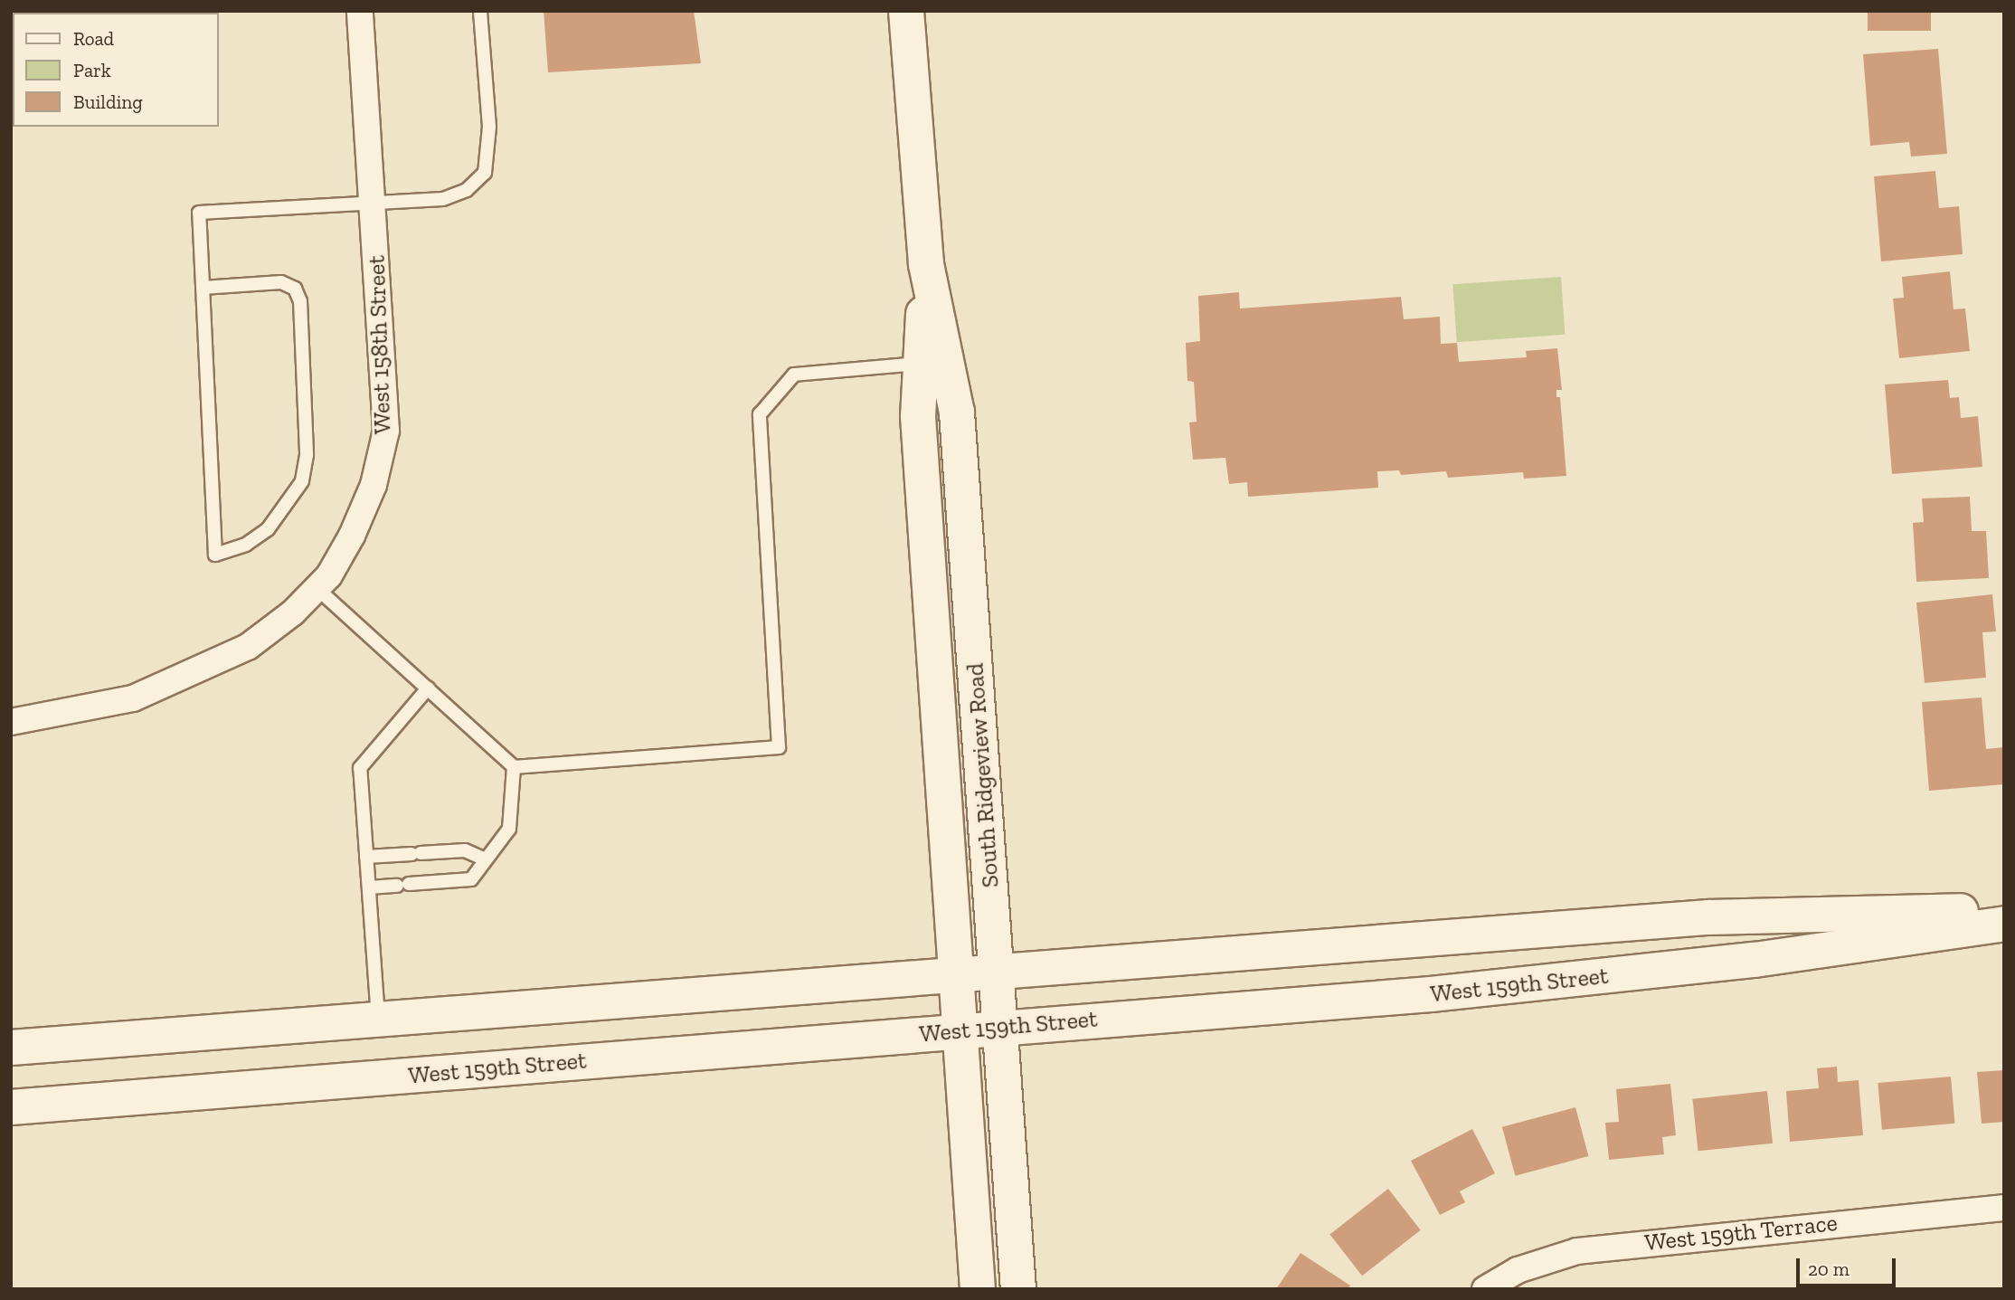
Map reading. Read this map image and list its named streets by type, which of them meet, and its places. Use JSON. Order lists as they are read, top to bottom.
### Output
{
  "streets": {
    "main road": ["South Ridgeview Road", "West 159th Street"],
    "street": ["West 158th Street", "West 159th Terrace"]
  },
  "crossings": [
    ["South Ridgeview Road", "West 159th Street"]
  ],
  "legend": ["Road", "Park", "Building"],
  "scale_bar": "20 m"
}
